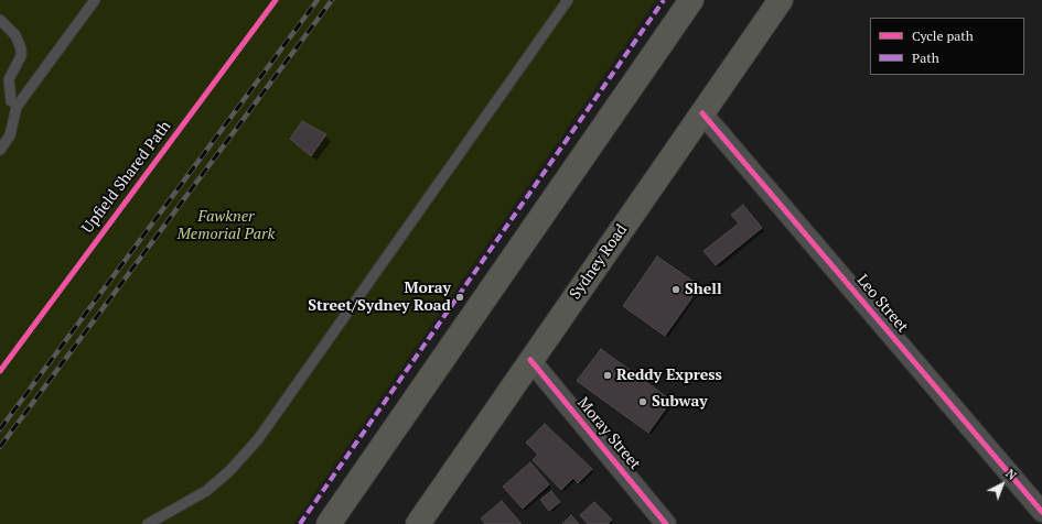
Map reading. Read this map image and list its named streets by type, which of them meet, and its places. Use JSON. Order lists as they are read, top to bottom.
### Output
{
  "streets": {
    "highway": ["Sydney Road"],
    "street": ["Leo Street", "Moray Street"],
    "cycle path": ["Upfield Shared Path"]
  },
  "crossings": [
    ["Sydney Road", "Leo Street"],
    ["Sydney Road", "Moray Street"]
  ],
  "parks": ["Fawkner Memorial Park"],
  "places": [
    "Shell",
    "Moray Street/Sydney Road",
    "Reddy Express",
    "Subway"
  ],
  "legend": ["Cycle path", "Path"],
  "north": "top right"
}
